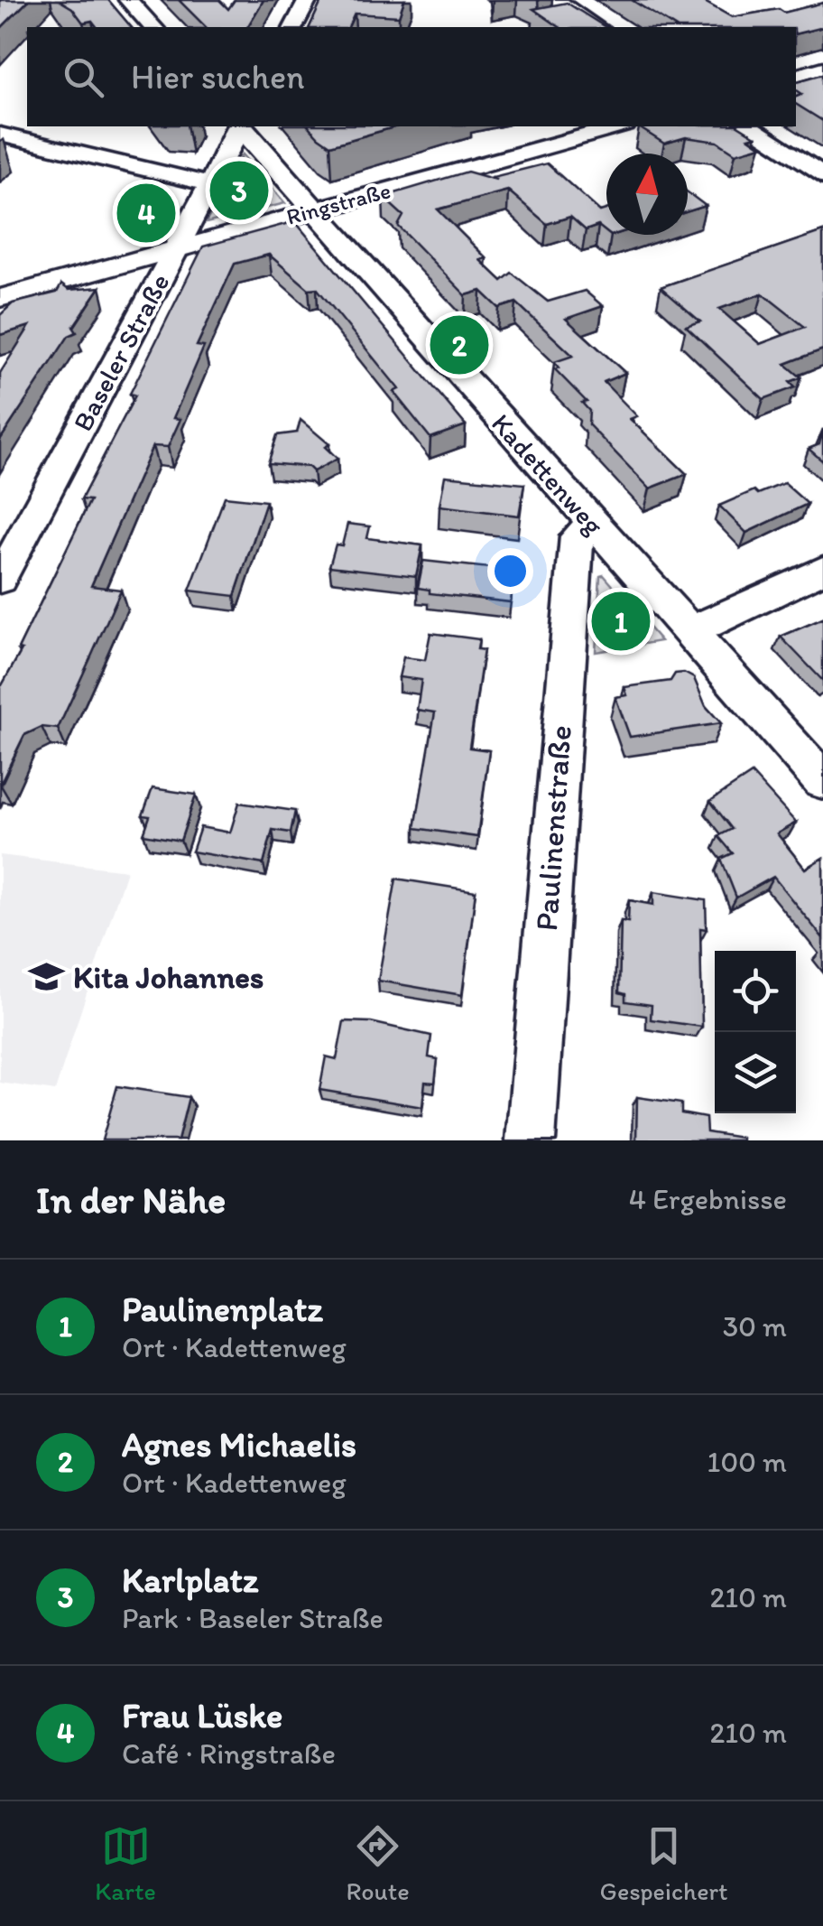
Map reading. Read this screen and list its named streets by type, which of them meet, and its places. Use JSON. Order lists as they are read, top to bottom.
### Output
{
  "streets": {
    "street": [
      "Ringstraße",
      "Baseler Straße",
      "Kadettenweg",
      "Paulinenstraße"
    ]
  },
  "crossings": [
    ["Ringstraße", "Baseler Straße"],
    ["Ringstraße", "Kadettenweg"],
    ["Kadettenweg", "Paulinenstraße"]
  ],
  "places": {
    "school or university": ["Kita Johannes"]
  },
  "north": "top",
  "page": {
    "search": "Hier suchen",
    "pins": [
      "3",
      "4",
      "2",
      "1"
    ],
    "heading": ["In der Nähe", "4 Ergebnisse"],
    "list": [
      {
        "mark": "1",
        "name": "Paulinenplatz",
        "note": "Ort · Kadettenweg",
        "value": "30 m"
      },
      {
        "mark": "2",
        "name": "Agnes Michaelis",
        "note": "Ort · Kadettenweg",
        "value": "100 m"
      },
      {
        "mark": "3",
        "name": "Karlplatz",
        "note": "Park · Baseler Straße",
        "value": "210 m"
      },
      {
        "mark": "4",
        "name": "Frau Lüske",
        "note": "Café · Ringstraße",
        "value": "210 m"
      }
    ],
    "nav": ["Karte", "Route", "Gespeichert"]
  }
}
